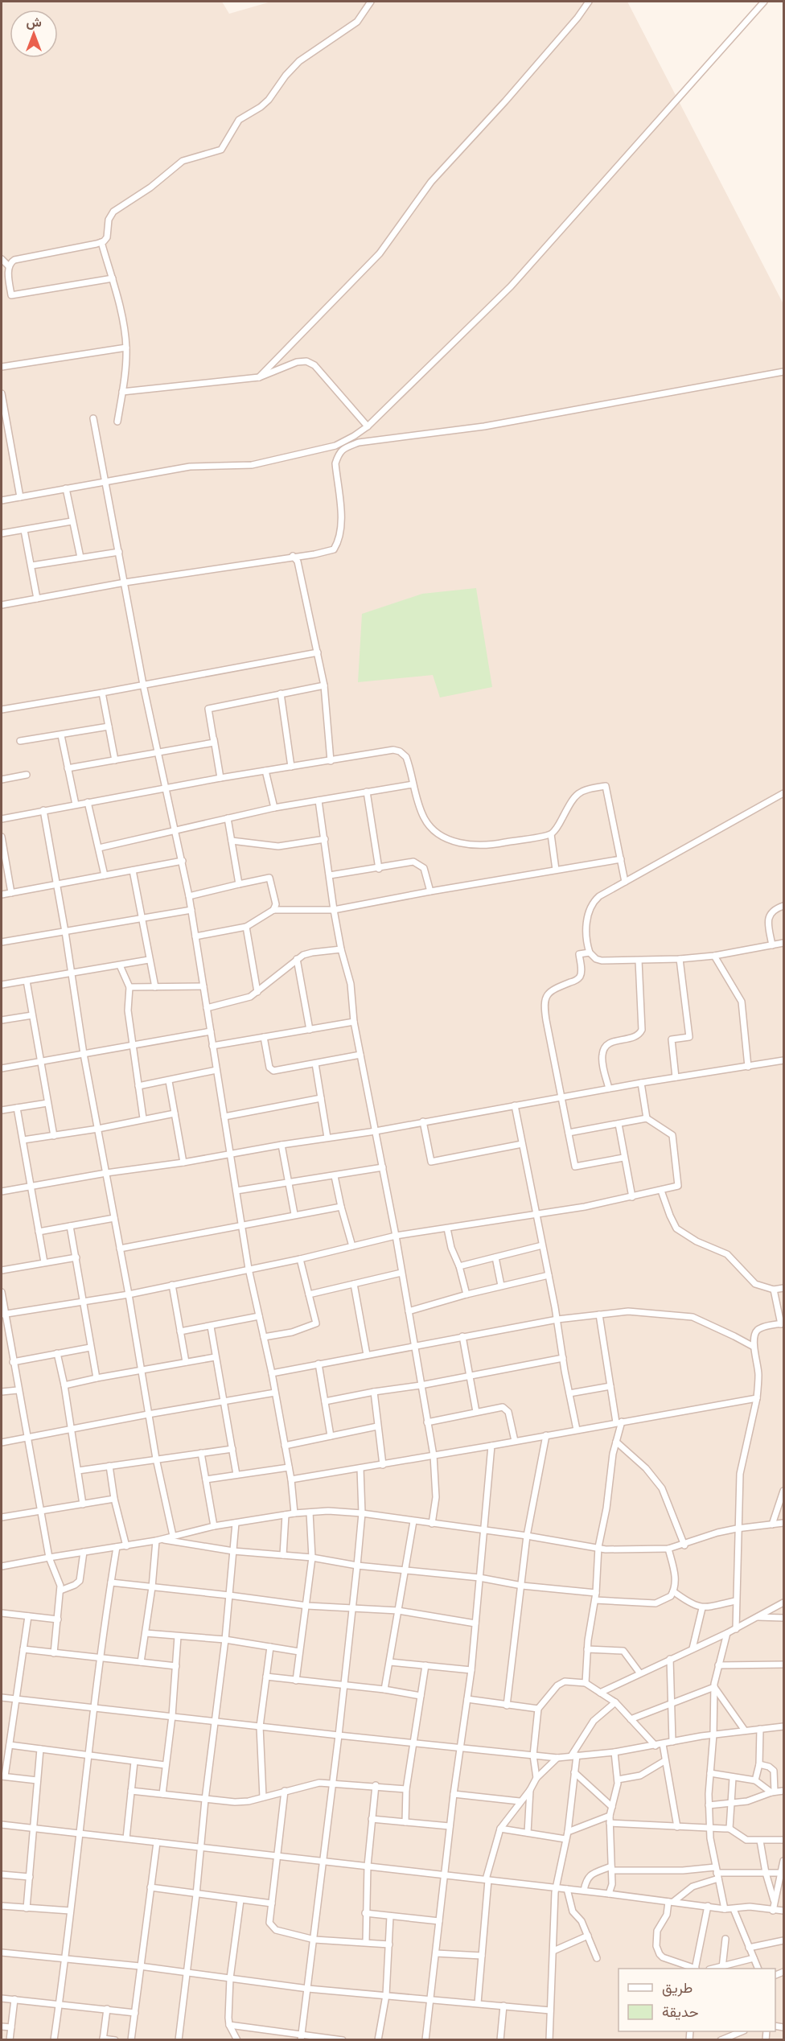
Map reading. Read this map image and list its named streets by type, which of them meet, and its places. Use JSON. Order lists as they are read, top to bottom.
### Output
{
  "legend": ["طريق", "حديقة"],
  "north": "top"
}
